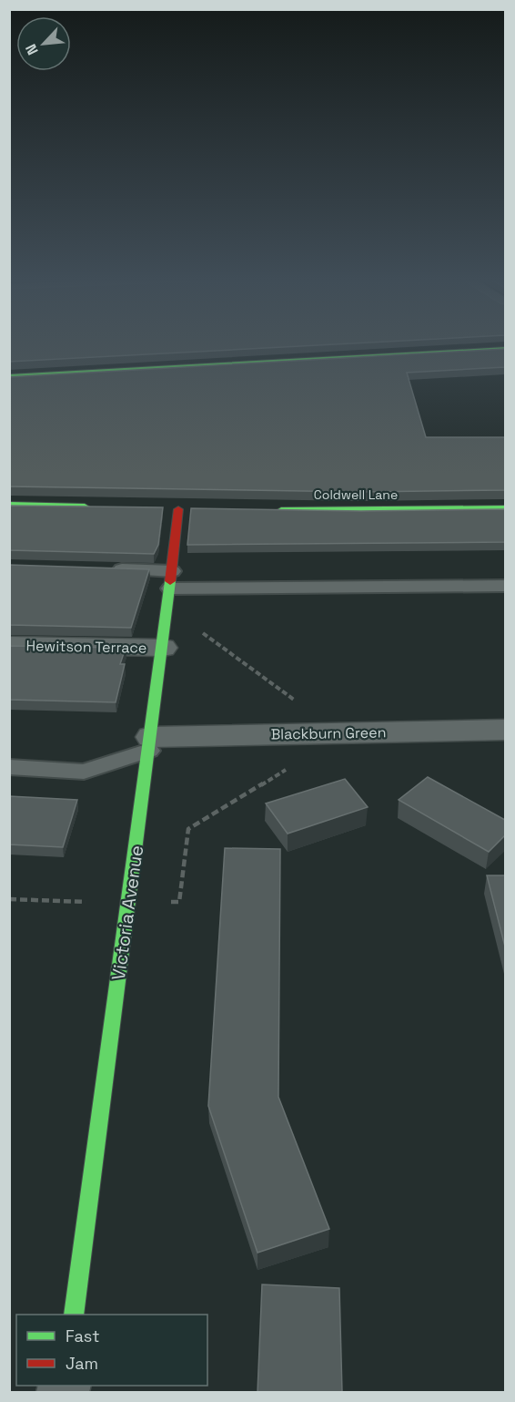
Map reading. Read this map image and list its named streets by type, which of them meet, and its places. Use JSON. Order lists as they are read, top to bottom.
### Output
{
  "streets": {
    "street": [
      "Coldwell Lane",
      "Hewitson Terrace",
      "Blackburn Green",
      "Victoria Avenue"
    ]
  },
  "crossings": [
    ["Hewitson Terrace", "Victoria Avenue"],
    ["Blackburn Green", "Victoria Avenue"]
  ],
  "legend": ["Fast", "Jam"],
  "north": "bottom left"
}
